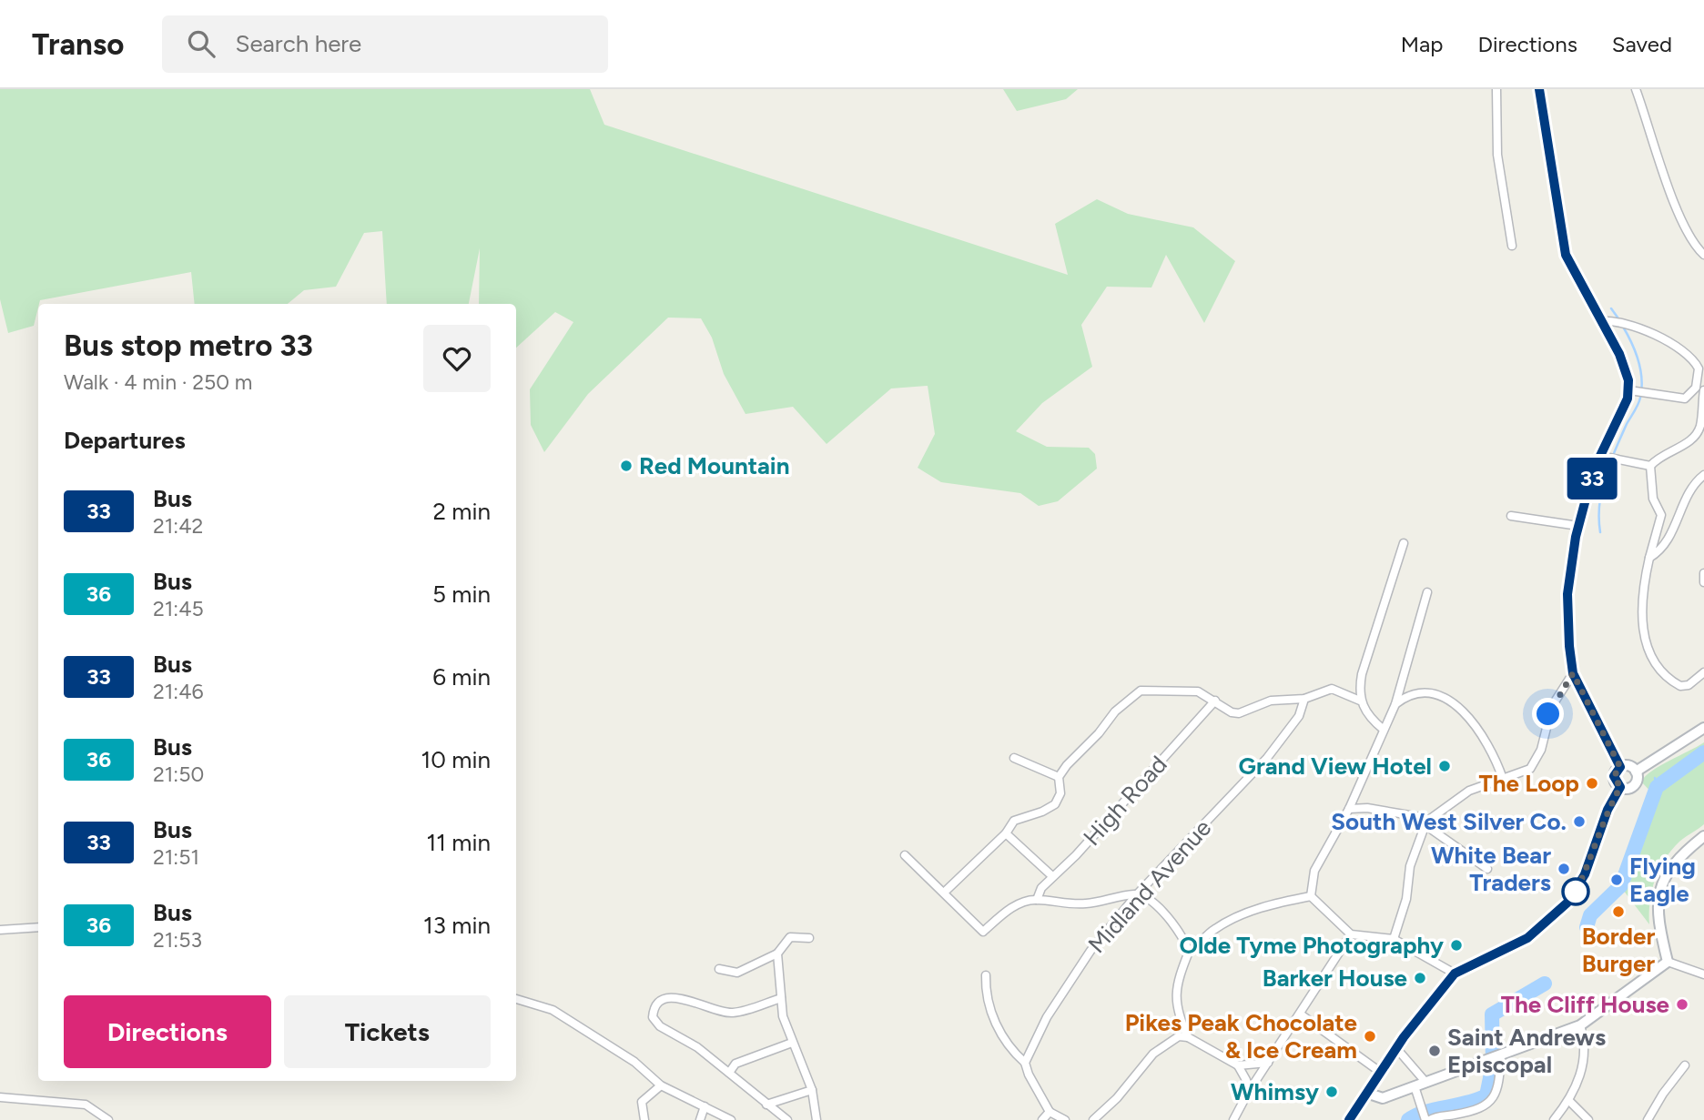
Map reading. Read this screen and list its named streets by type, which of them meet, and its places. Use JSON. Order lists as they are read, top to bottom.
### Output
{
  "streets": {
    "street": ["High Road", "Midland Avenue"]
  },
  "places": [
    "Red Mountain",
    "Grand View Hotel",
    "The Loop",
    "South West Silver Co.",
    "White Bear Traders",
    "Flying Eagle",
    "Border Burger",
    "Olde Tyme Photography",
    "Barker House",
    "The Cliff House",
    "Pikes Peak Chocolate & Ice Cream",
    "Saint Andrews Episcopal",
    "Whimsy"
  ],
  "lines": ["bus line 33"],
  "page": {
    "header": "Transo",
    "search": "Search here",
    "nav": ["Map", "Directions", "Saved"],
    "on_map": "33",
    "heading": [
      ["Bus stop metro 33", "Walk · 4 min · 250 m"],
      "Departures"
    ],
    "list": [
      {
        "mark": "33",
        "name": "Bus",
        "note": "21:42",
        "value": "2 min"
      },
      {
        "mark": "36",
        "name": "Bus",
        "note": "21:45",
        "value": "5 min"
      },
      {
        "mark": "33",
        "name": "Bus",
        "note": "21:46",
        "value": "6 min"
      },
      {
        "mark": "36",
        "name": "Bus",
        "note": "21:50",
        "value": "10 min"
      },
      {
        "mark": "33",
        "name": "Bus",
        "note": "21:51",
        "value": "11 min"
      },
      {
        "mark": "36",
        "name": "Bus",
        "note": "21:53",
        "value": "13 min"
      }
    ],
    "buttons": ["Directions", "Tickets"]
  }
}
